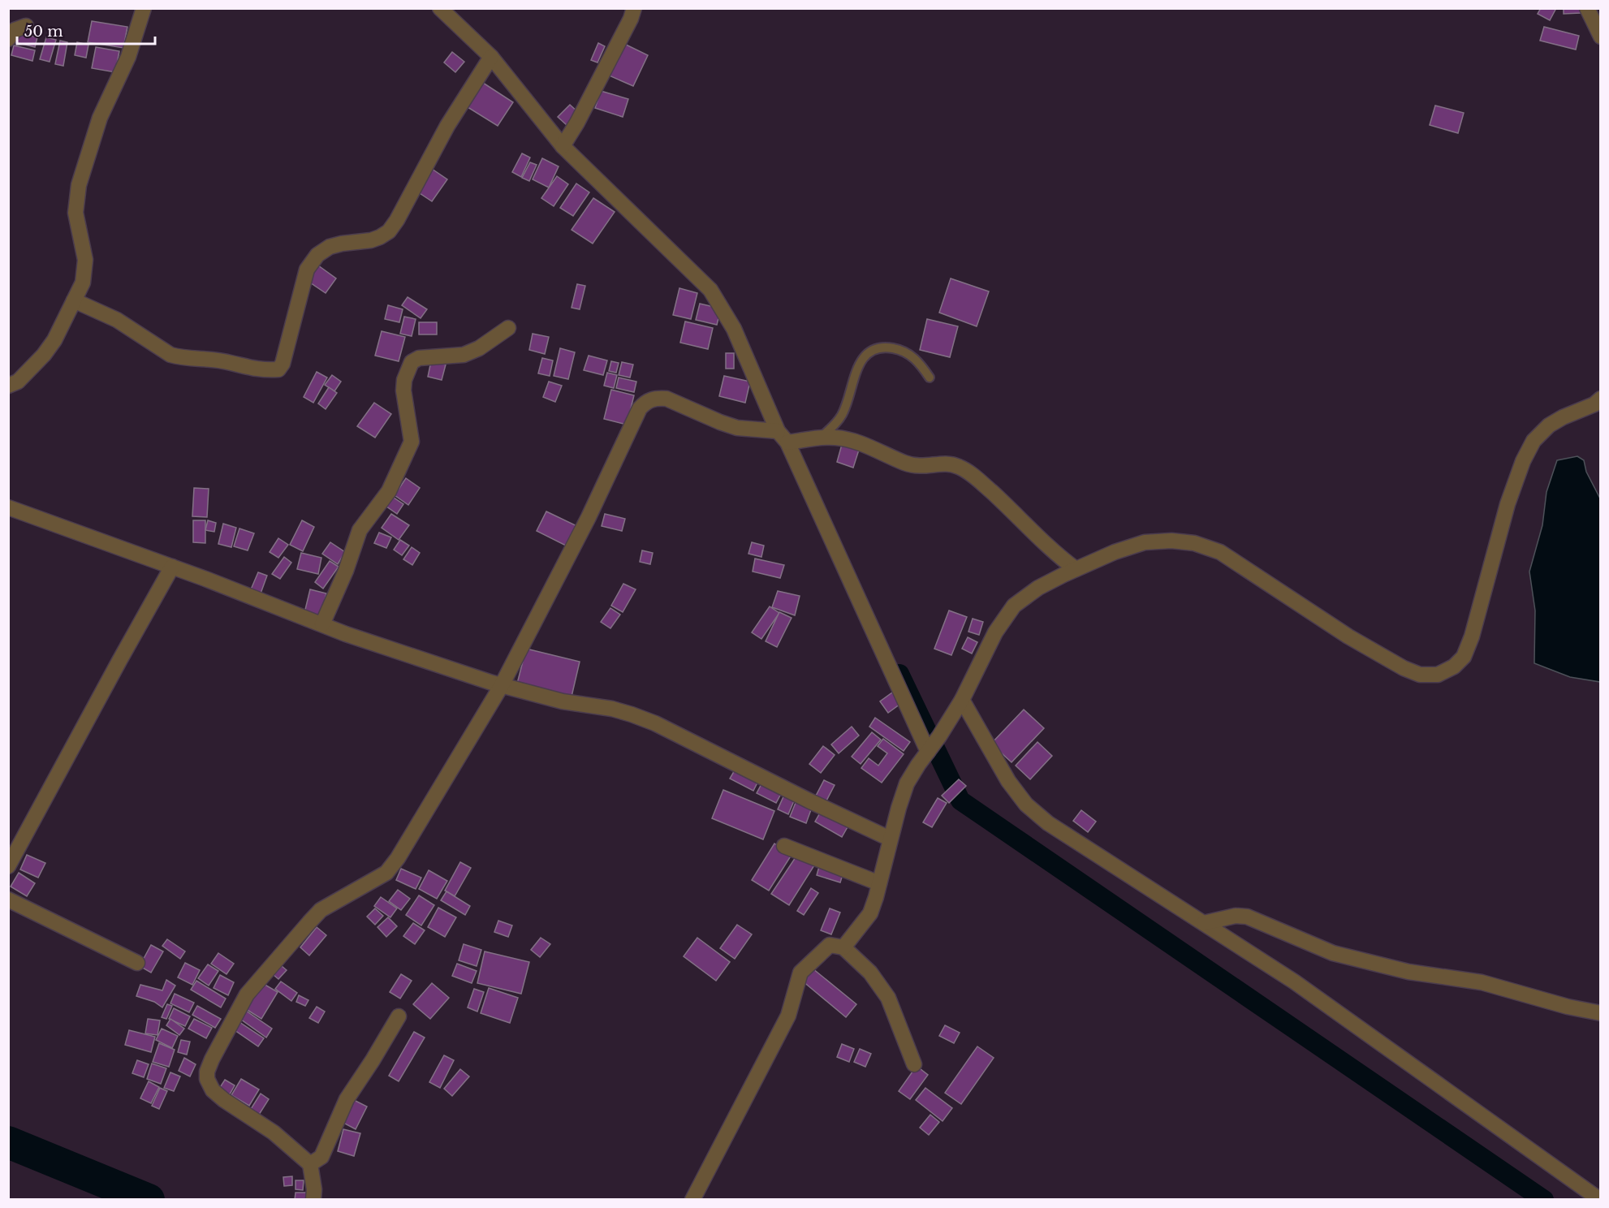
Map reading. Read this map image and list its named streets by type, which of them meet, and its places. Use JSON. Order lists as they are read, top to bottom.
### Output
{
  "scale_bar": "50 m"
}
